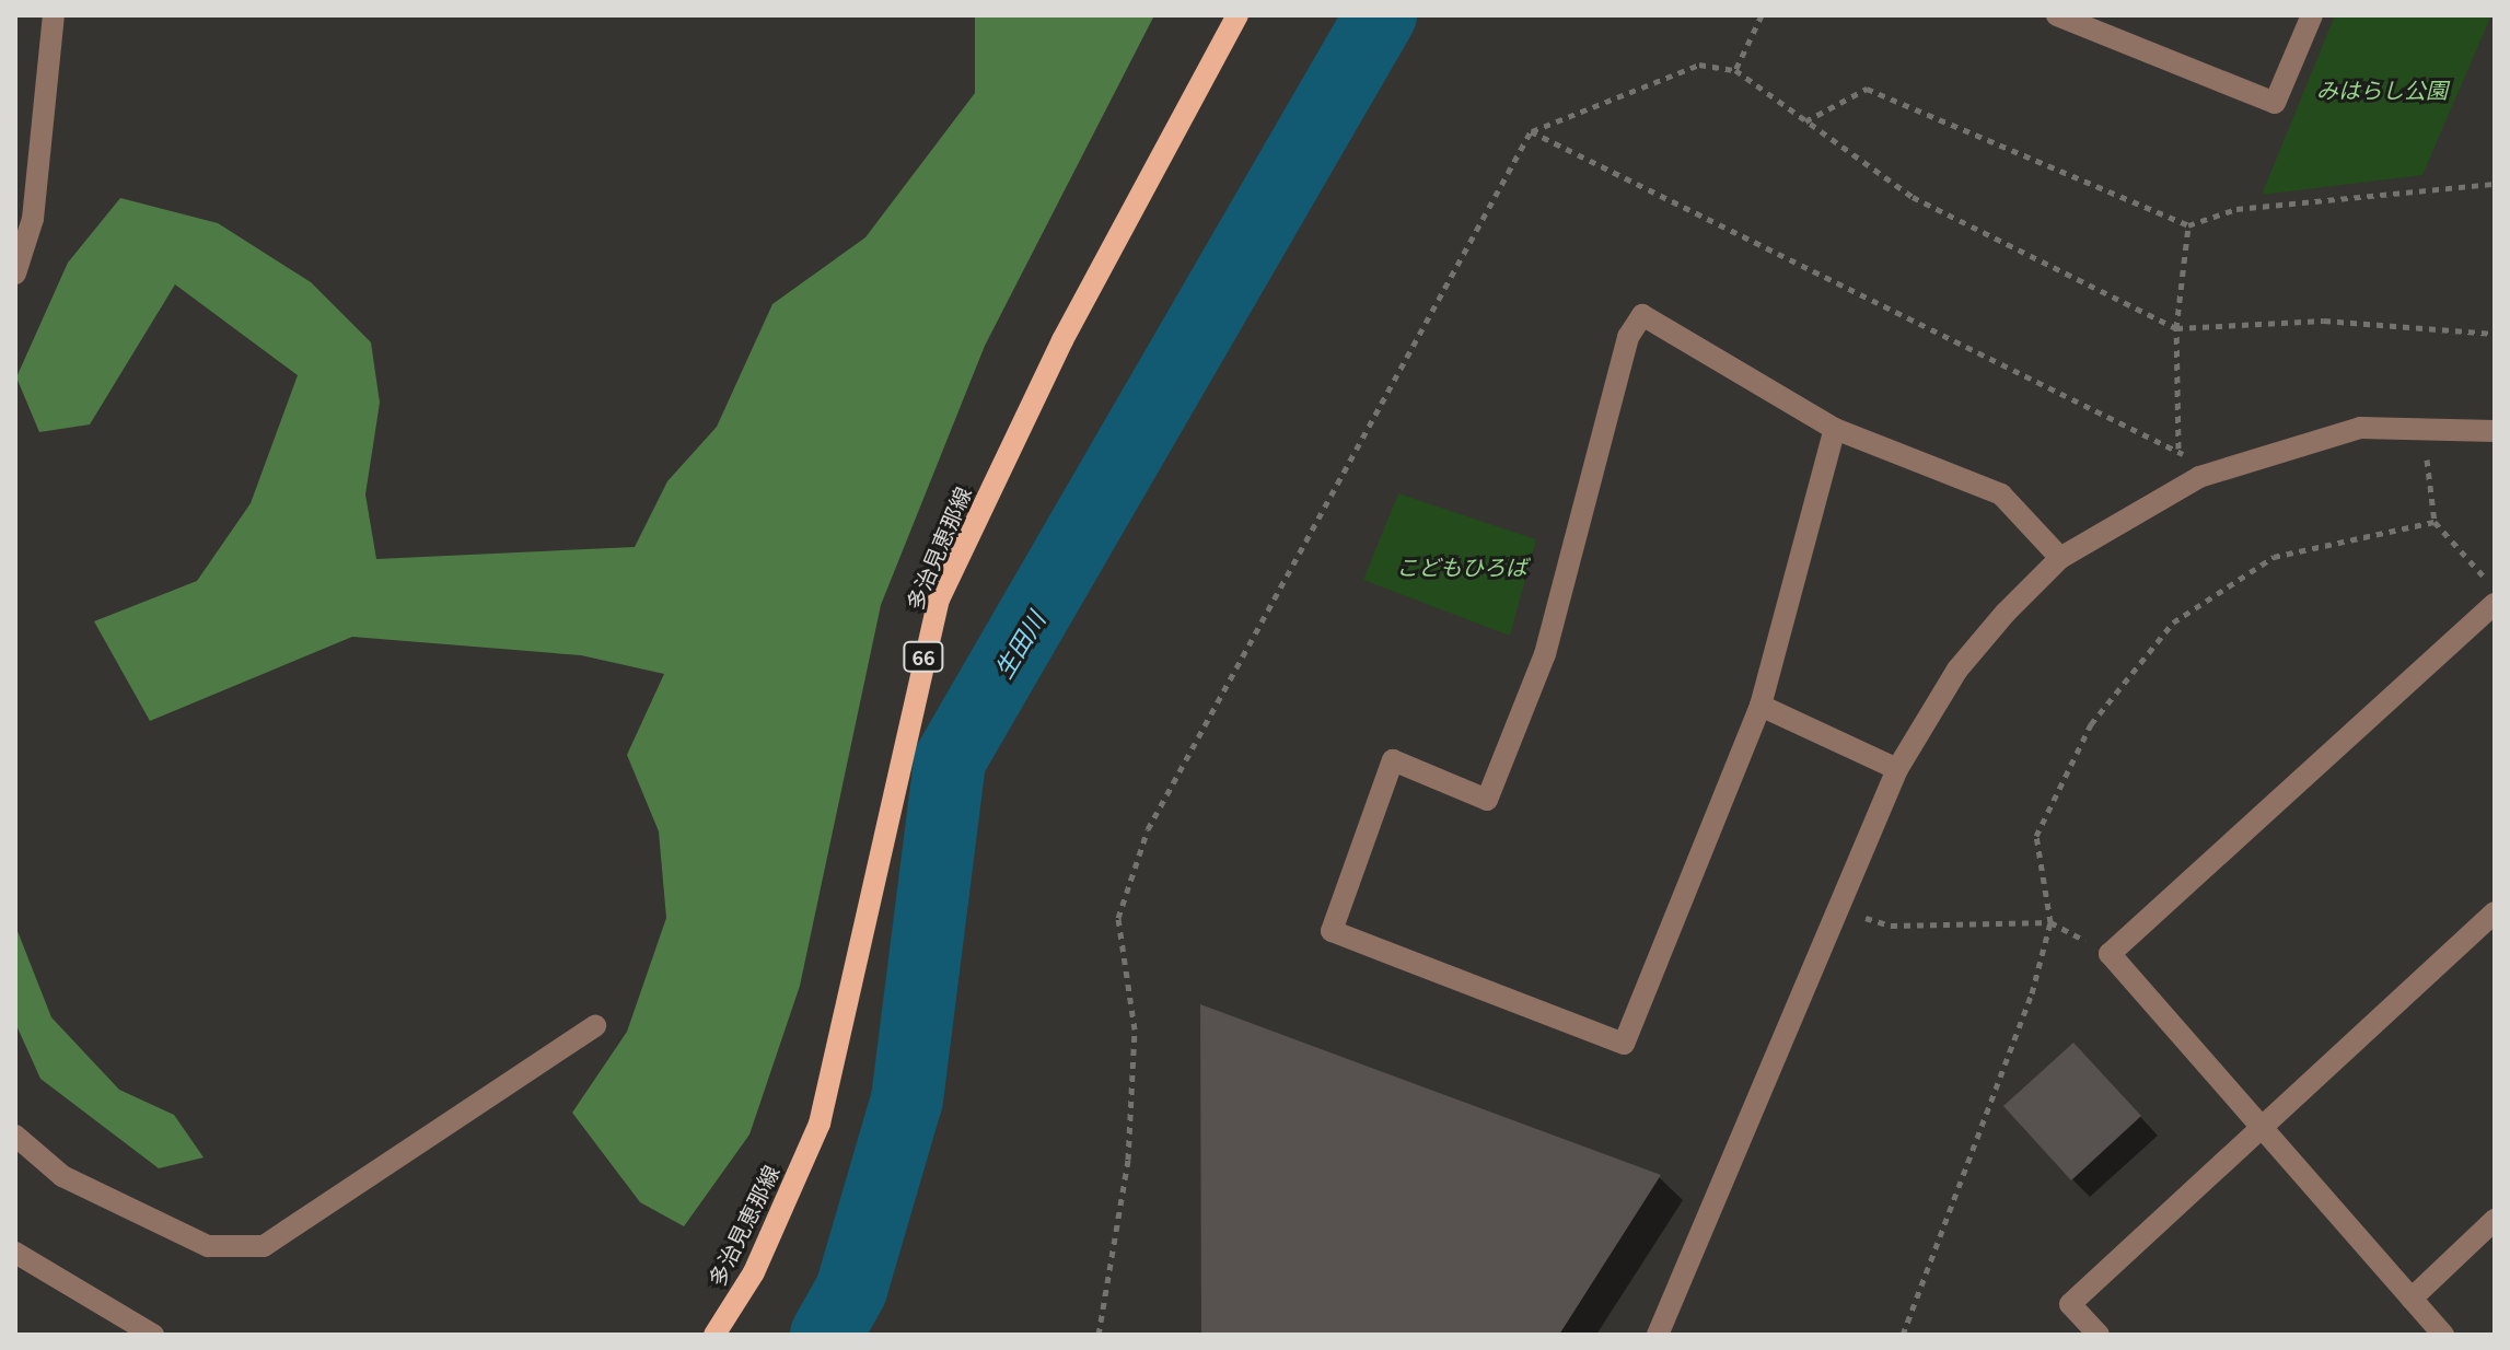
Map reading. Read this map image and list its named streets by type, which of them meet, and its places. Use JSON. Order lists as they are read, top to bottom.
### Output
{
  "streets": {
    "main road": ["多治見恵那線", "66"]
  },
  "water": ["生田川"],
  "parks": ["みはらし公園", "こどもひろば"]
}
